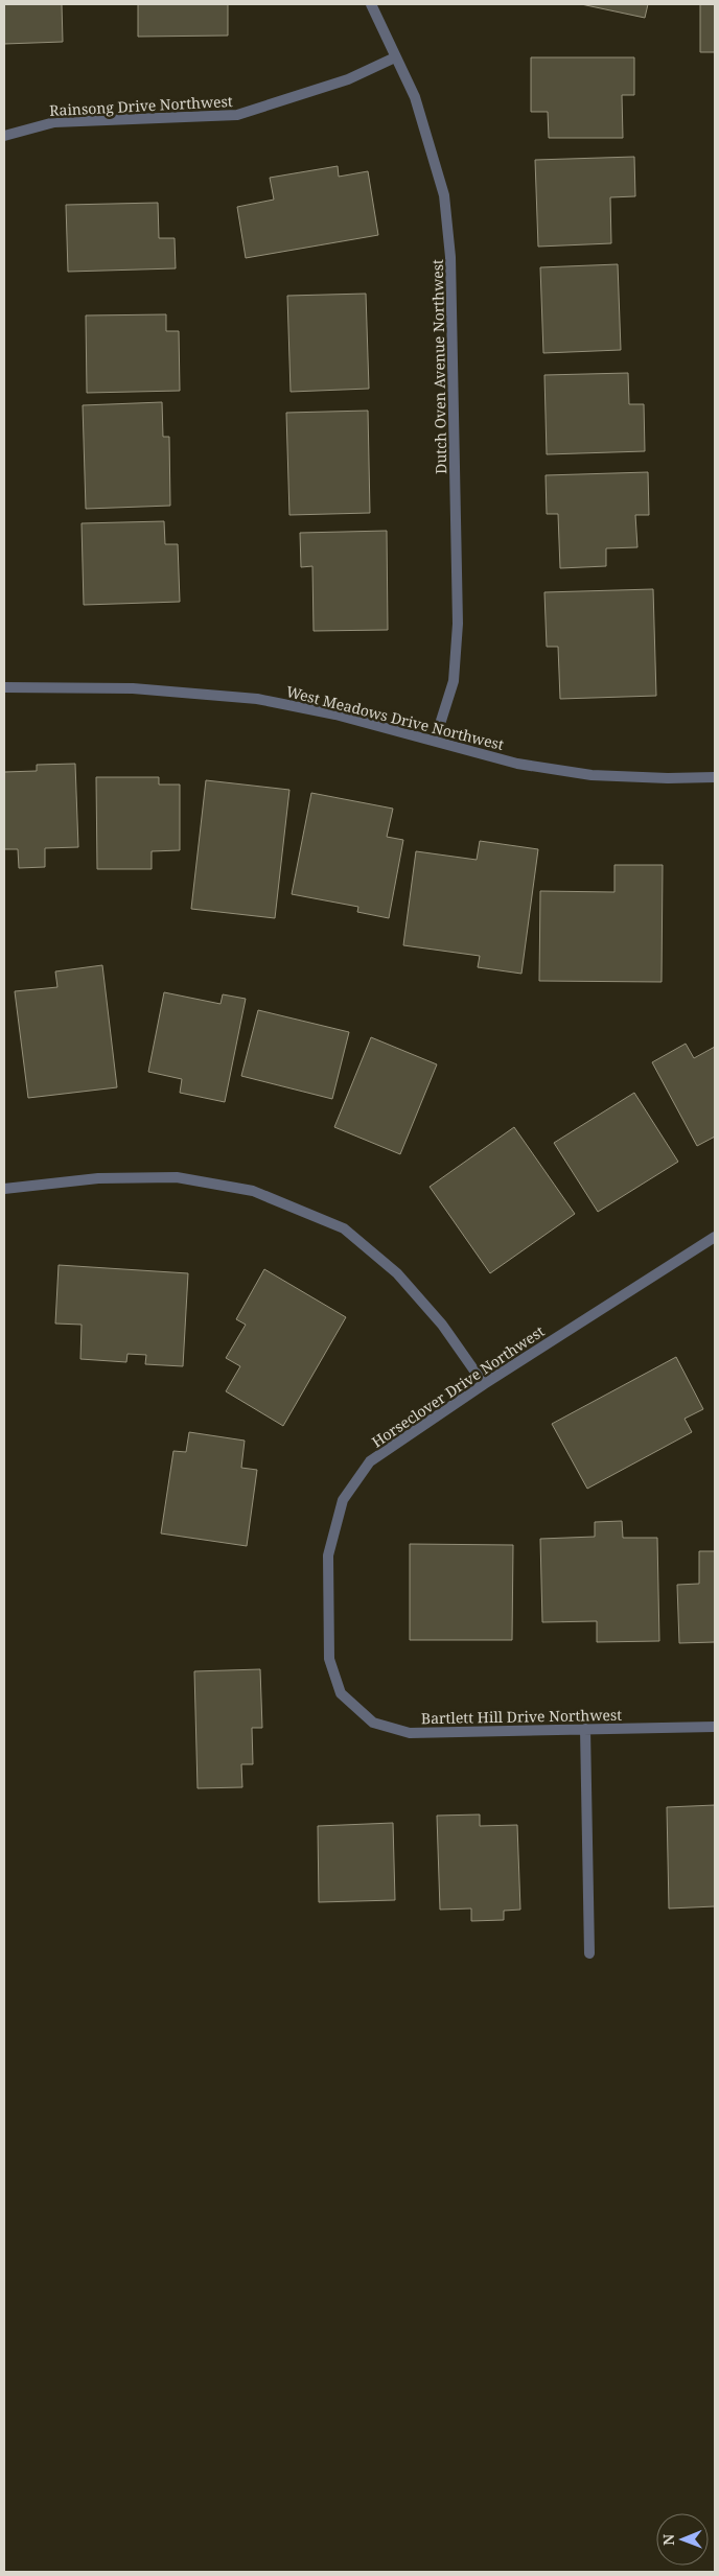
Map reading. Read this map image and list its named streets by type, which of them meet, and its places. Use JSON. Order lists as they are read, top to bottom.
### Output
{
  "streets": {
    "street": [
      "Rainsong Drive Northwest",
      "Dutch Oven Avenue Northwest",
      "West Meadows Drive Northwest",
      "Horseclover Drive Northwest",
      "Bartlett Hill Drive Northwest"
    ]
  },
  "crossings": [
    ["Rainsong Drive Northwest", "Dutch Oven Avenue Northwest"],
    ["Dutch Oven Avenue Northwest", "West Meadows Drive Northwest"],
    ["Horseclover Drive Northwest", "Bartlett Hill Drive Northwest"]
  ],
  "north": "left"
}
